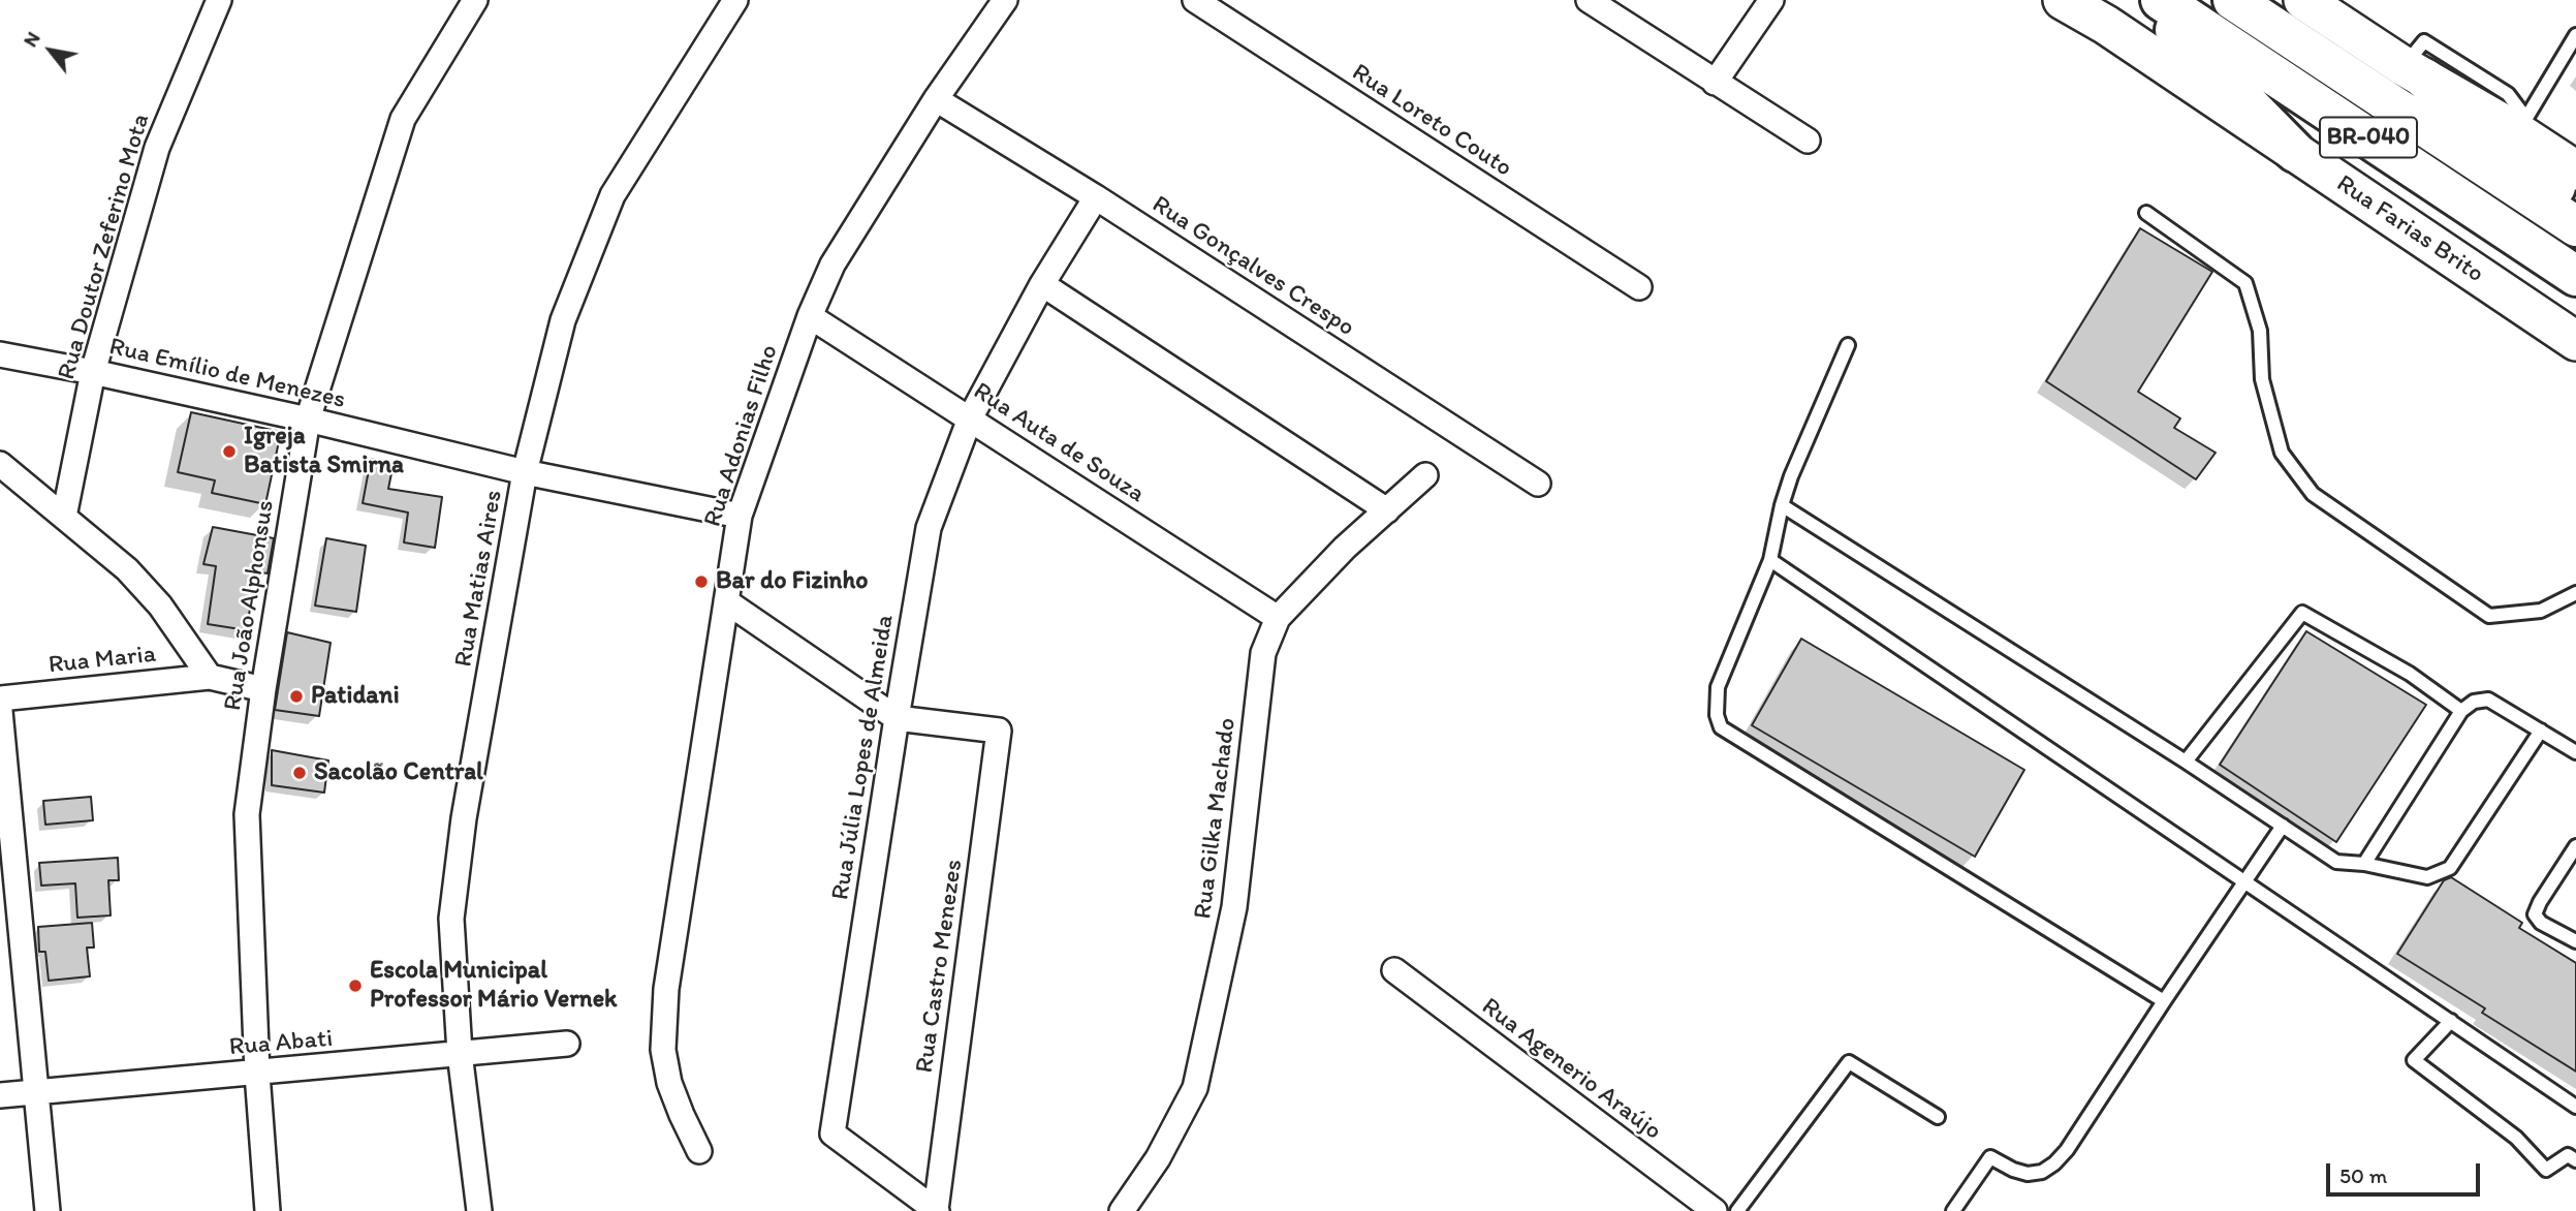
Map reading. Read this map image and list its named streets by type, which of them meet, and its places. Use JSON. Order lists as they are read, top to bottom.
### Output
{
  "streets": {
    "highway": ["BR-040"],
    "main road": ["Rua Farias Brito"],
    "street": [
      "Rua Loreto Couto",
      "Rua Doutor Zeferino Mota",
      "Rua Gonçalves Crespo",
      "Rua Emílio de Menezes",
      "Rua Adonias Filho",
      "Rua Auta de Souza",
      "Rua Matias Aires",
      "Rua João Alphonsus",
      "Rua Maria",
      "Rua Júlia Lopes de Almeida",
      "Rua Gilka Machado",
      "Rua Castro Menezes",
      "Rua Abati",
      "Rua Agenerio Araújo"
    ]
  },
  "crossings": [
    ["Rua Doutor Zeferino Mota", "Rua Emílio de Menezes"],
    ["Rua Gonçalves Crespo", "Rua Adonias Filho"],
    ["Rua Gonçalves Crespo", "Rua Júlia Lopes de Almeida"],
    ["Rua Emílio de Menezes", "Rua Adonias Filho"],
    ["Rua Emílio de Menezes", "Rua Matias Aires"],
    ["Rua Emílio de Menezes", "Rua João Alphonsus"],
    ["Rua Adonias Filho", "Rua Auta de Souza"],
    ["Rua Auta de Souza", "Rua Júlia Lopes de Almeida"],
    ["Rua Auta de Souza", "Rua Gilka Machado"],
    ["Rua Matias Aires", "Rua Abati"],
    ["Rua João Alphonsus", "Rua Maria"],
    ["Rua João Alphonsus", "Rua Abati"],
    ["Rua Júlia Lopes de Almeida", "Rua Castro Menezes"]
  ],
  "places": [
    "Igreja Batista Smirna",
    "Bar do Fizinho",
    "Patidani",
    "Sacolão Central",
    "Escola Municipal Professor Mário Vernek"
  ],
  "scale_bar": "50 m",
  "north": "top left"
}
